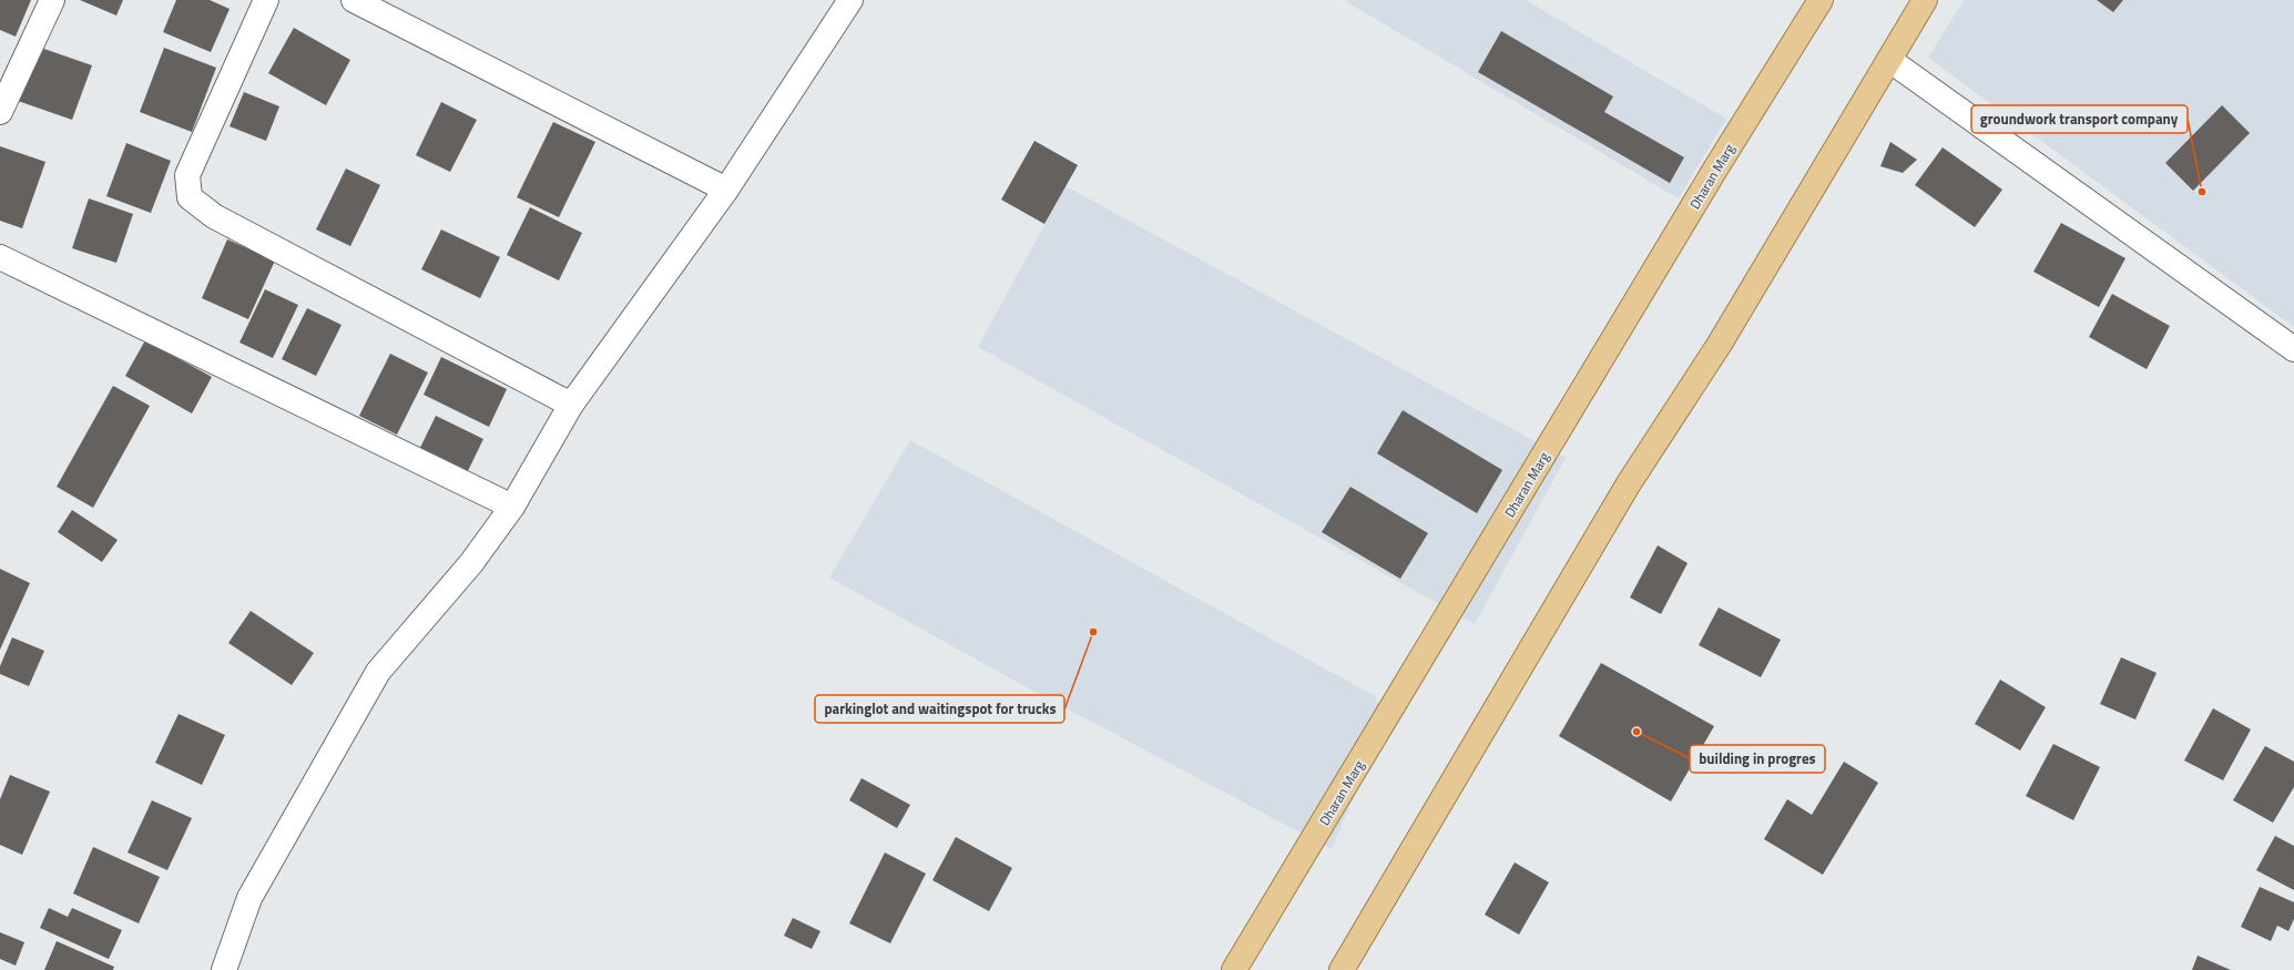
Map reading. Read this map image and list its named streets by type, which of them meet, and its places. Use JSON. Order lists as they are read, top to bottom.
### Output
{
  "streets": {
    "main road": ["Dharan Marg"]
  },
  "places": ["groundwork transport company", "parkinglot and waitingspot for trucks", "building in progres"]
}
